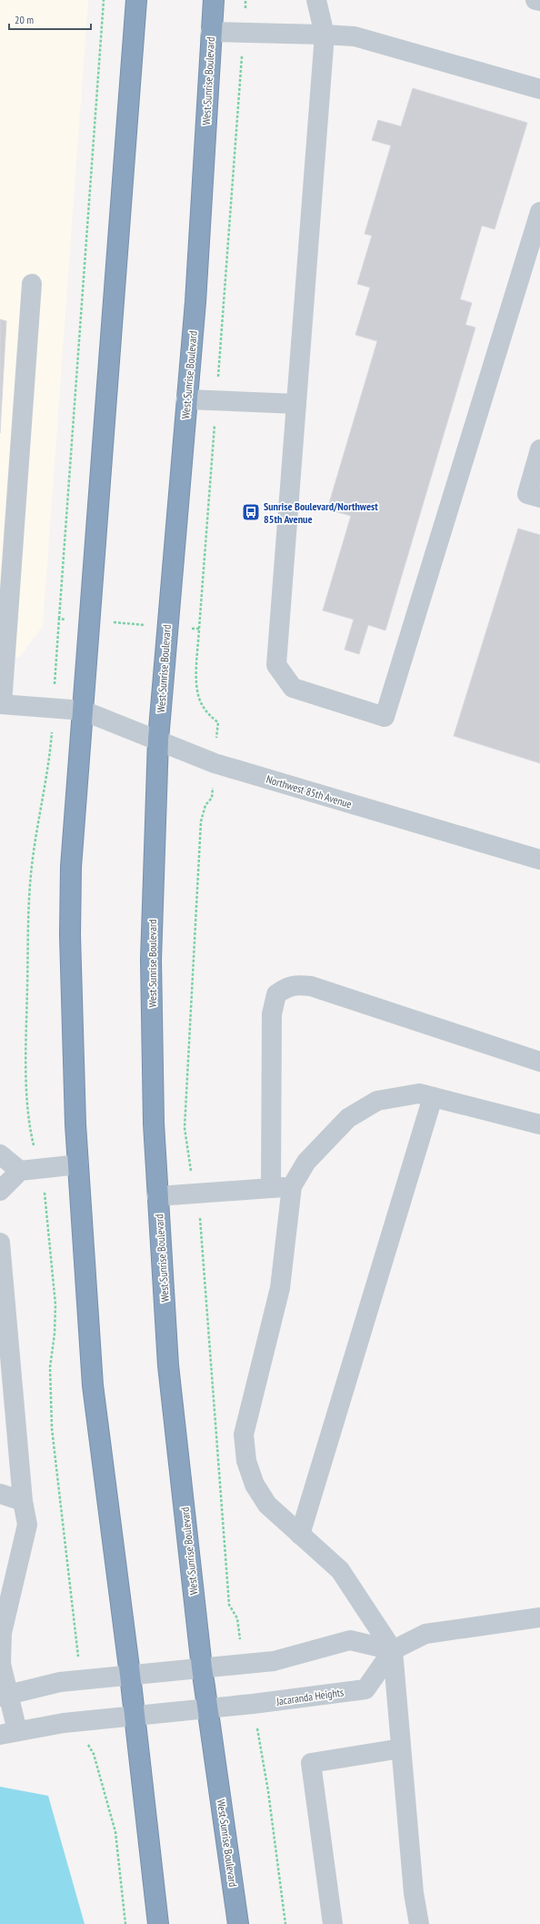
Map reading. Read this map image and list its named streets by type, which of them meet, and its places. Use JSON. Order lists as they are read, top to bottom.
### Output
{
  "streets": {
    "highway": ["West Sunrise Boulevard"],
    "street": ["Northwest 85th Avenue", "Jacaranda Heights"]
  },
  "crossings": [
    ["West Sunrise Boulevard", "Northwest 85th Avenue"],
    ["West Sunrise Boulevard", "Jacaranda Heights"]
  ],
  "places": {
    "bus stop": ["Sunrise Boulevard/Northwest 85th Avenue"]
  },
  "scale_bar": "20 m"
}
